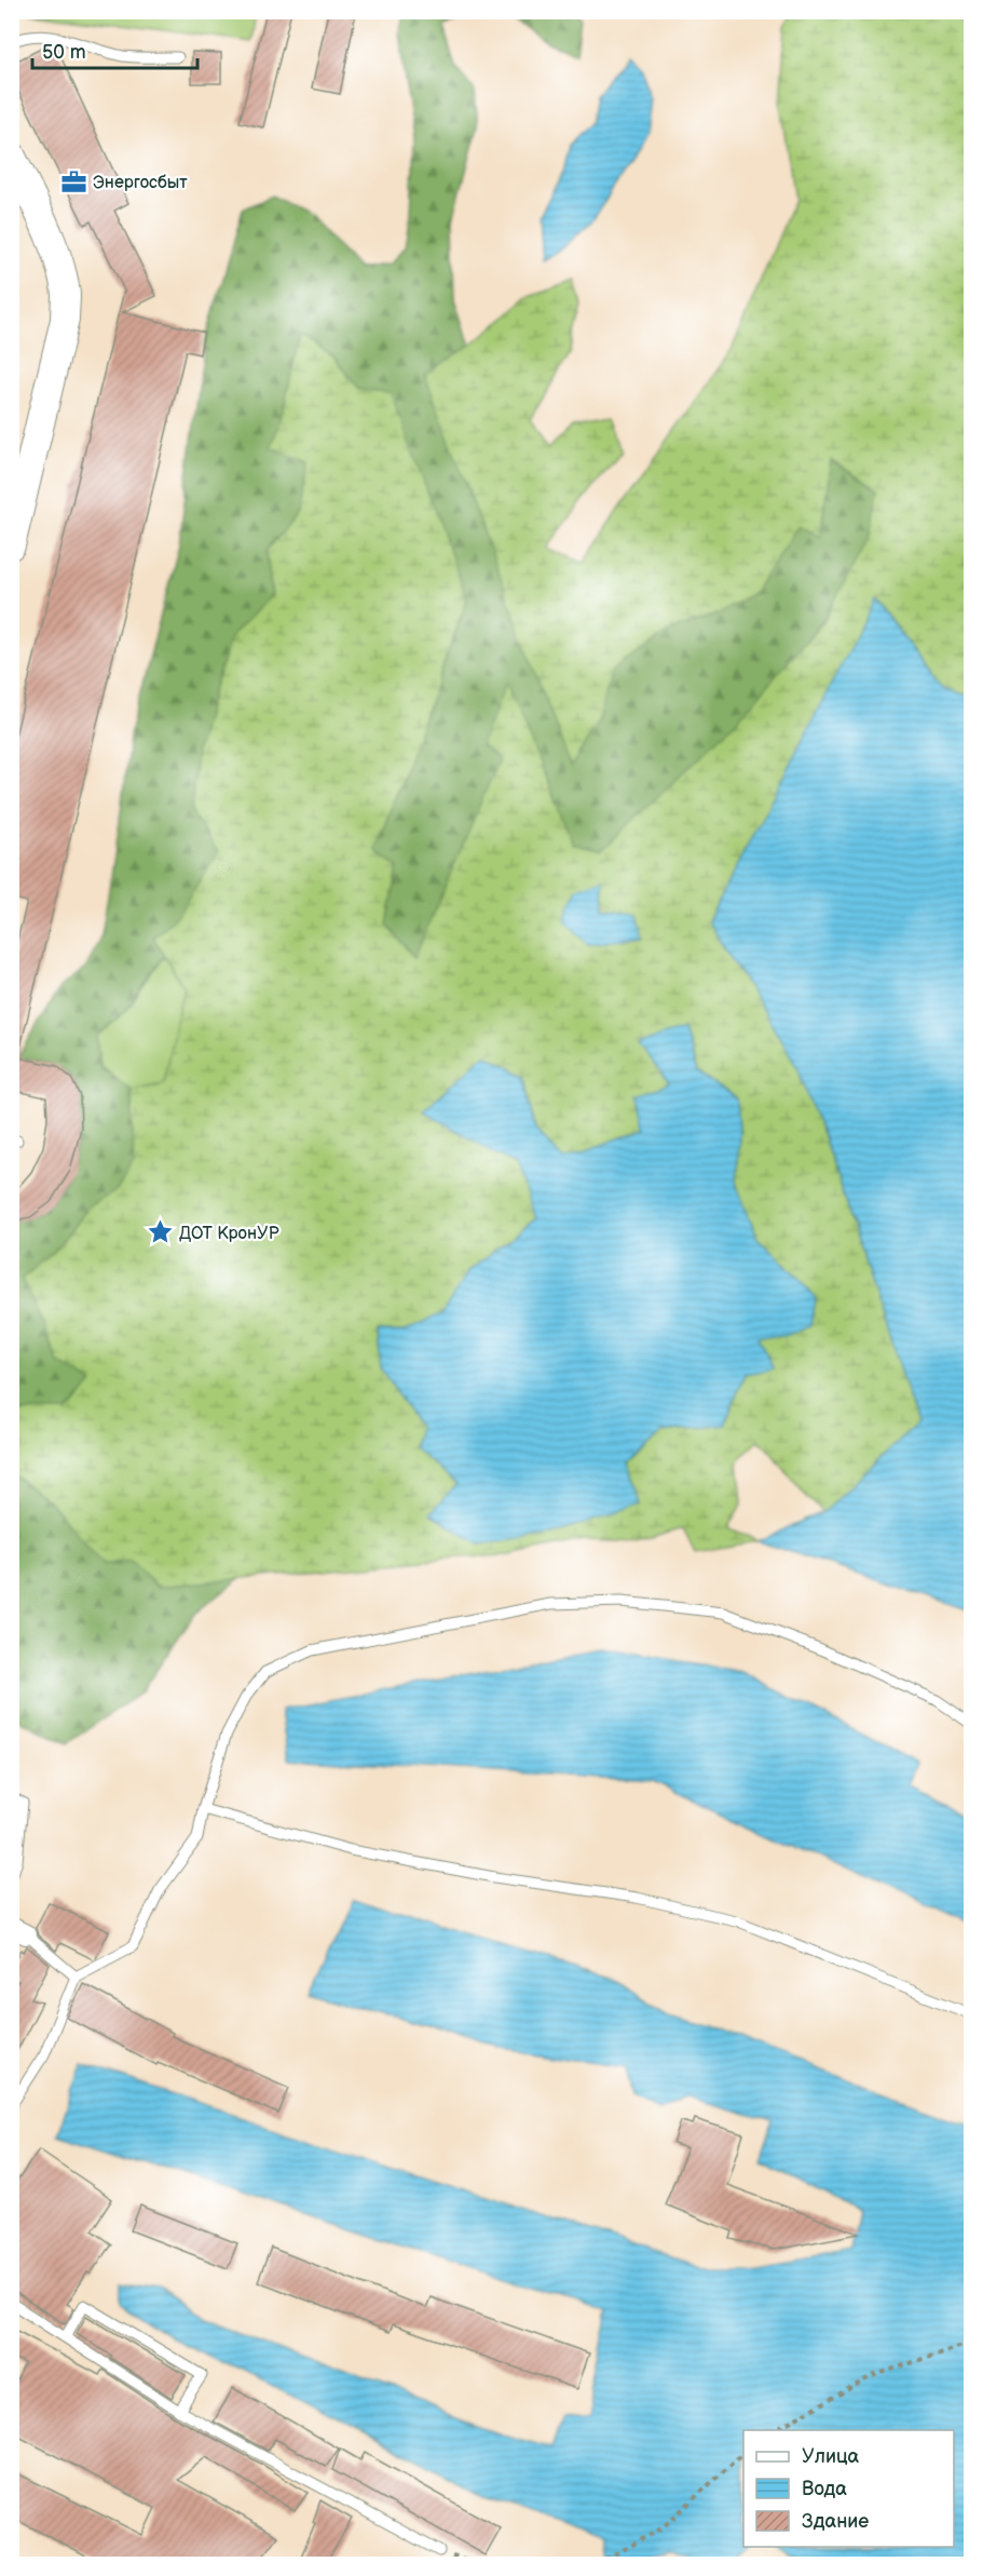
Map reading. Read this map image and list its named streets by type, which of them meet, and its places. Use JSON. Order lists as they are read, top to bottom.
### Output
{
  "places": {
    "office": ["Энергосбыт"],
    "place": ["ДОТ КронУР"]
  },
  "legend": ["Улица", "Вода", "Здание"],
  "scale_bar": "50 m"
}
